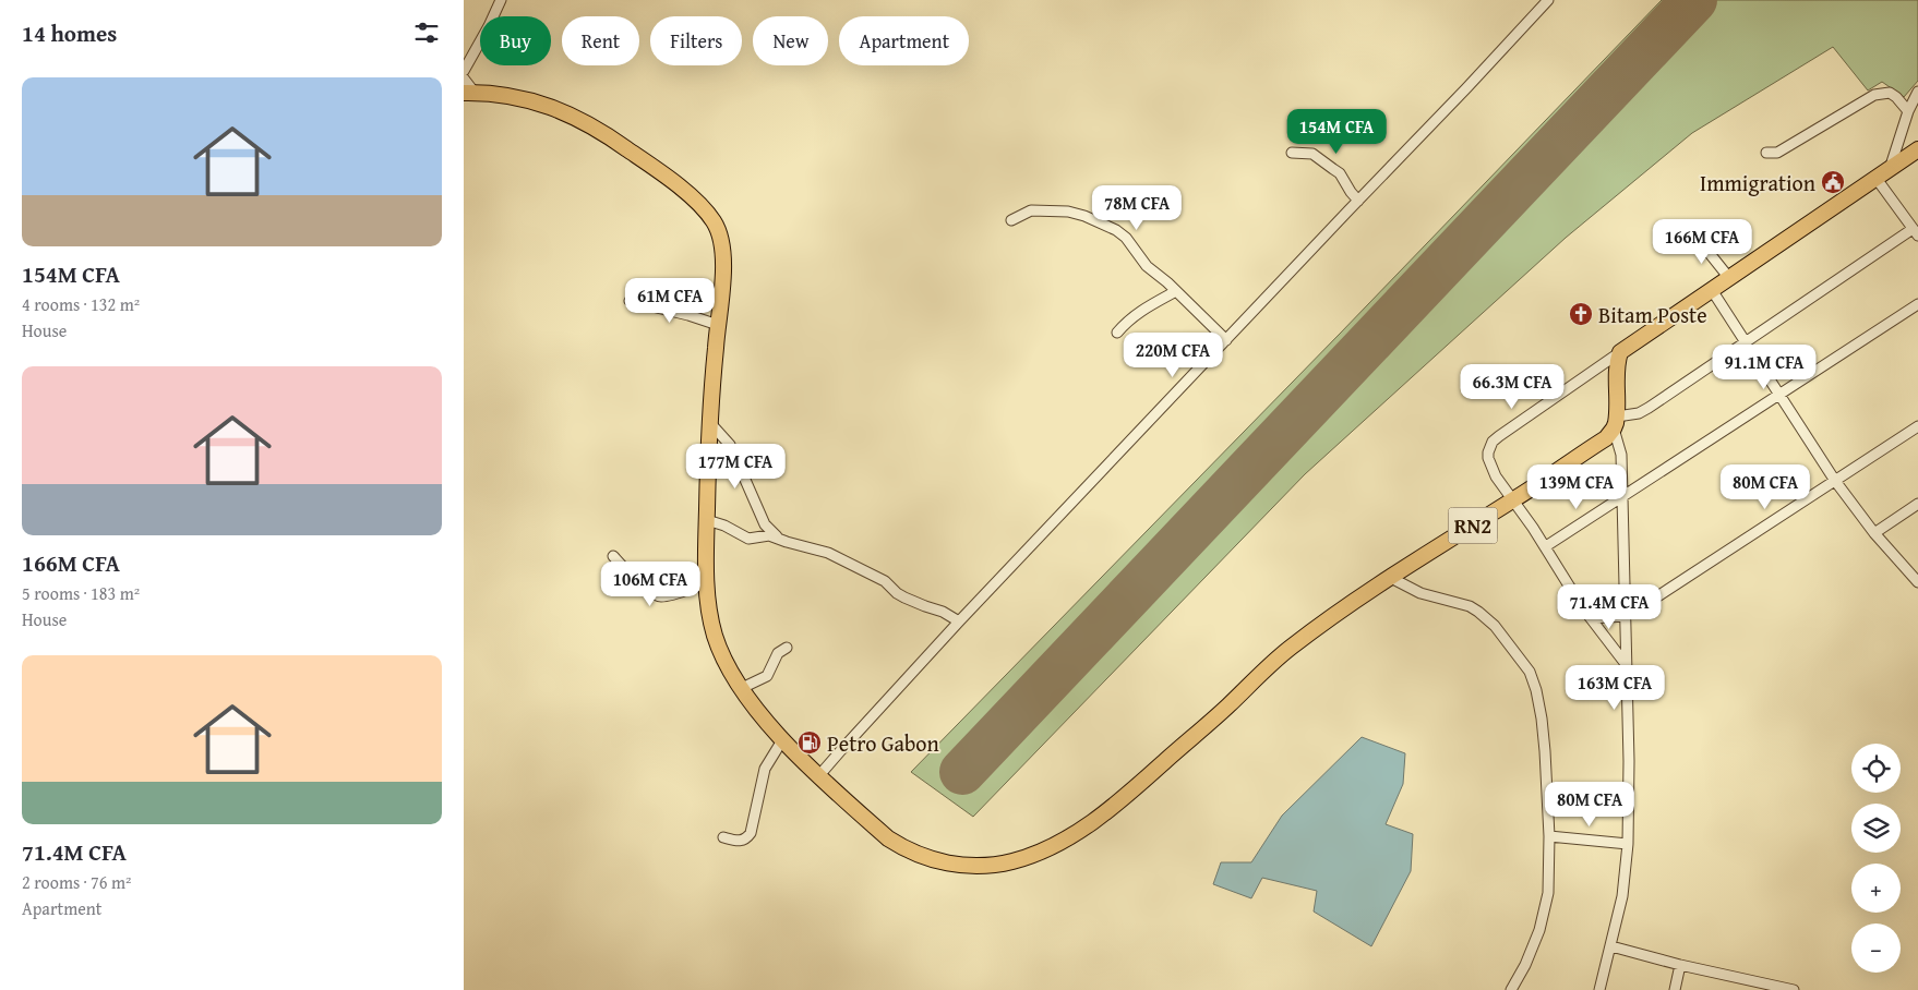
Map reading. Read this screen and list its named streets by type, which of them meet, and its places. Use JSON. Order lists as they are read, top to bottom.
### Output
{
  "streets": {
    "highway": ["RN2"]
  },
  "places": {
    "public building": ["Immigration"],
    "church": ["Bitam Poste"],
    "fuel station": ["Petro Gabon"]
  },
  "page": {
    "heading": "14 homes",
    "chip": [
      "Buy",
      "Rent",
      "Filters",
      "New",
      "Apartment"
    ],
    "list": [
      {
        "name": "154M CFA",
        "note": "4 rooms · 132 m² · House"
      },
      {
        "name": "166M CFA",
        "note": "5 rooms · 183 m² · House"
      },
      {
        "name": "71.4M CFA",
        "note": "2 rooms · 76 m² · Apartment"
      }
    ],
    "price": [
      "154M CFA",
      "78M CFA",
      "166M CFA",
      "61M CFA",
      "220M CFA",
      "91.1M CFA",
      "66.3M CFA",
      "177M CFA",
      "139M CFA",
      "80M CFA",
      "106M CFA",
      "71.4M CFA",
      "163M CFA",
      "80M CFA"
    ],
    "map_buttons": ["+", "−"]
  }
}
